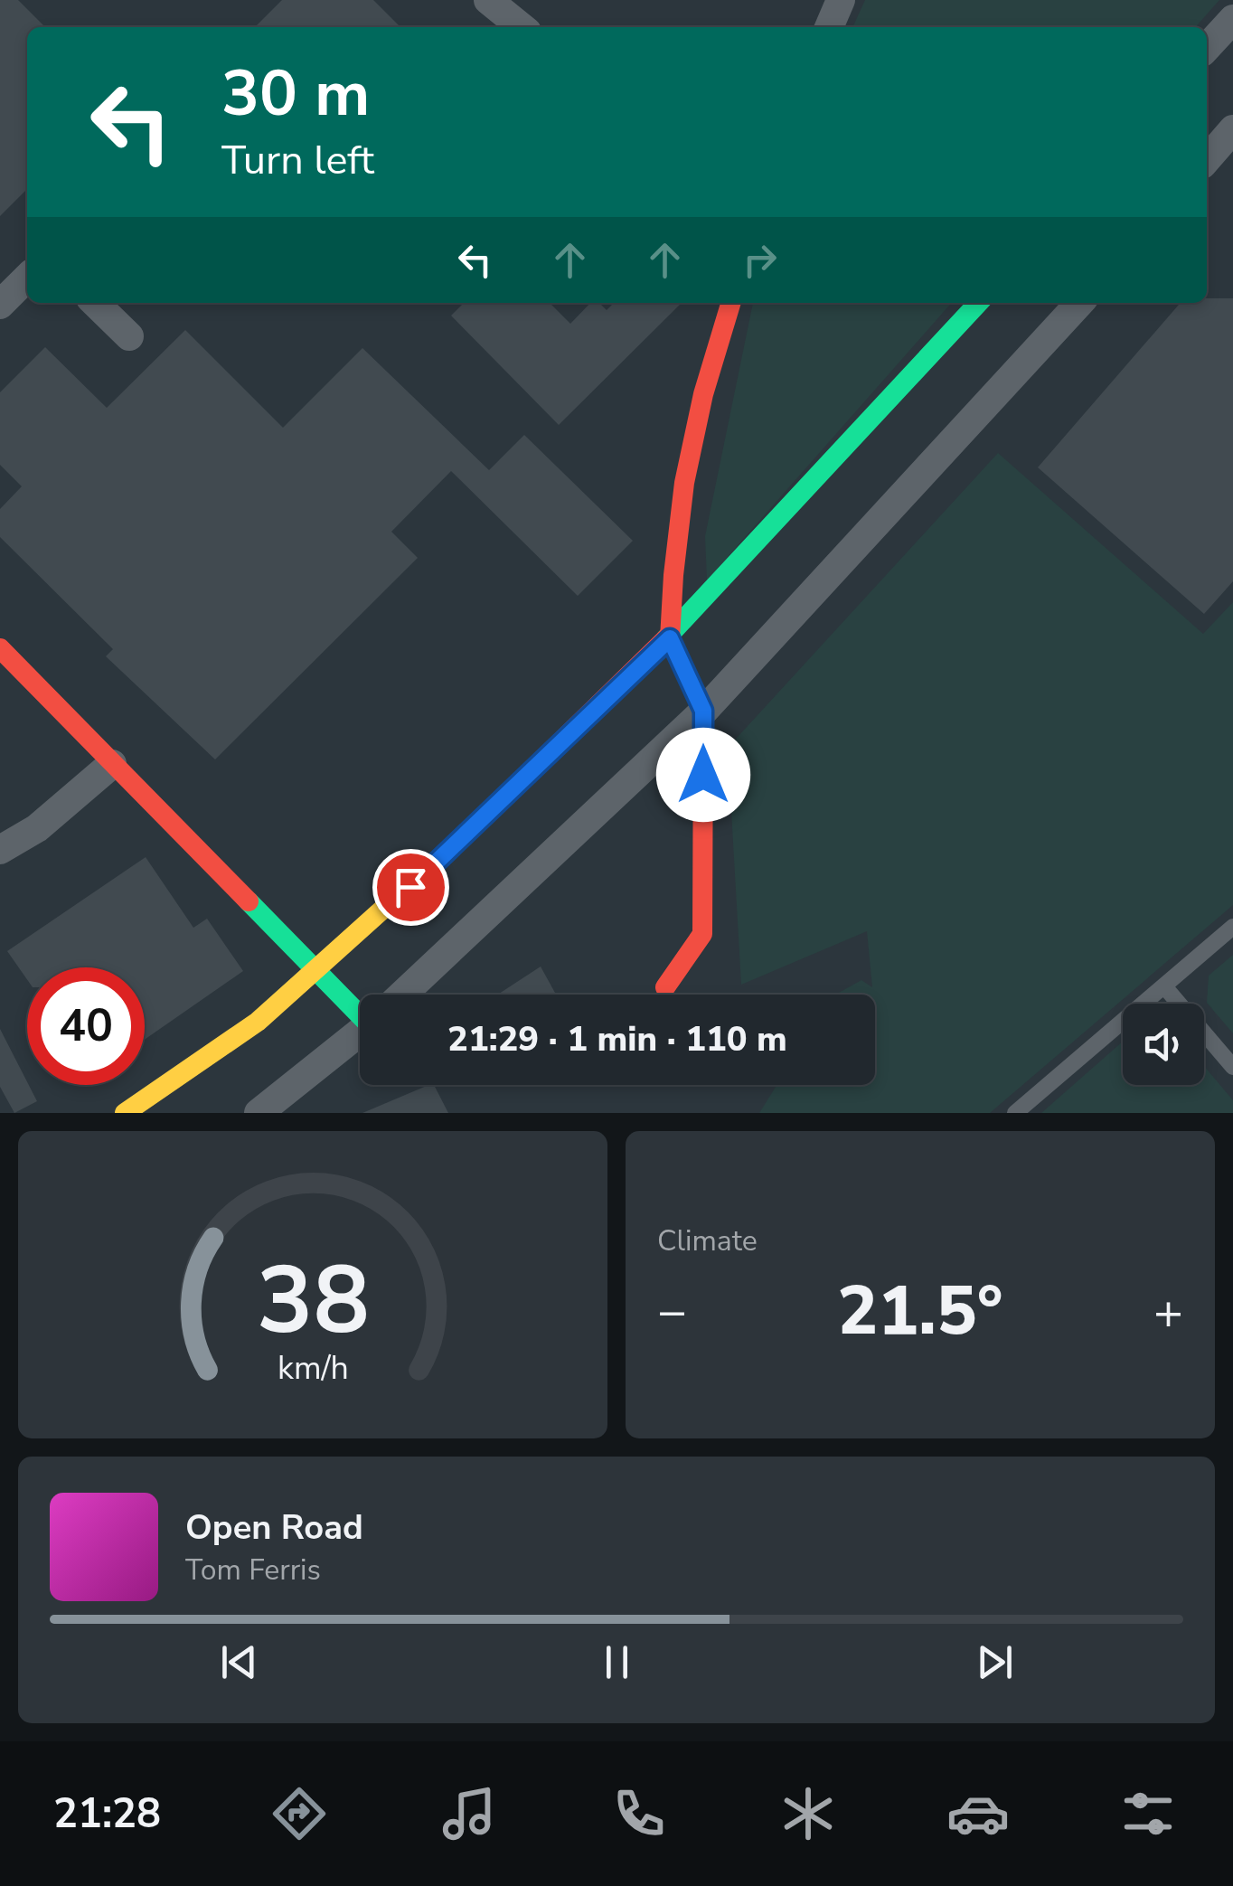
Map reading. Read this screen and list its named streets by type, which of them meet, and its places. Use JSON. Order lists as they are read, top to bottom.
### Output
{
  "page": {
    "turn": ["30 m", "Turn left"],
    "limit": "40",
    "trip": "21:29 · 1 min · 110 m",
    "tile": "Climate",
    "heat": ["−", "21.5°", "+"],
    "song": ["Open Road", "Tom Ferris"],
    "tabs": "21:28",
    "gauge": ["38", "km/h"]
  }
}
